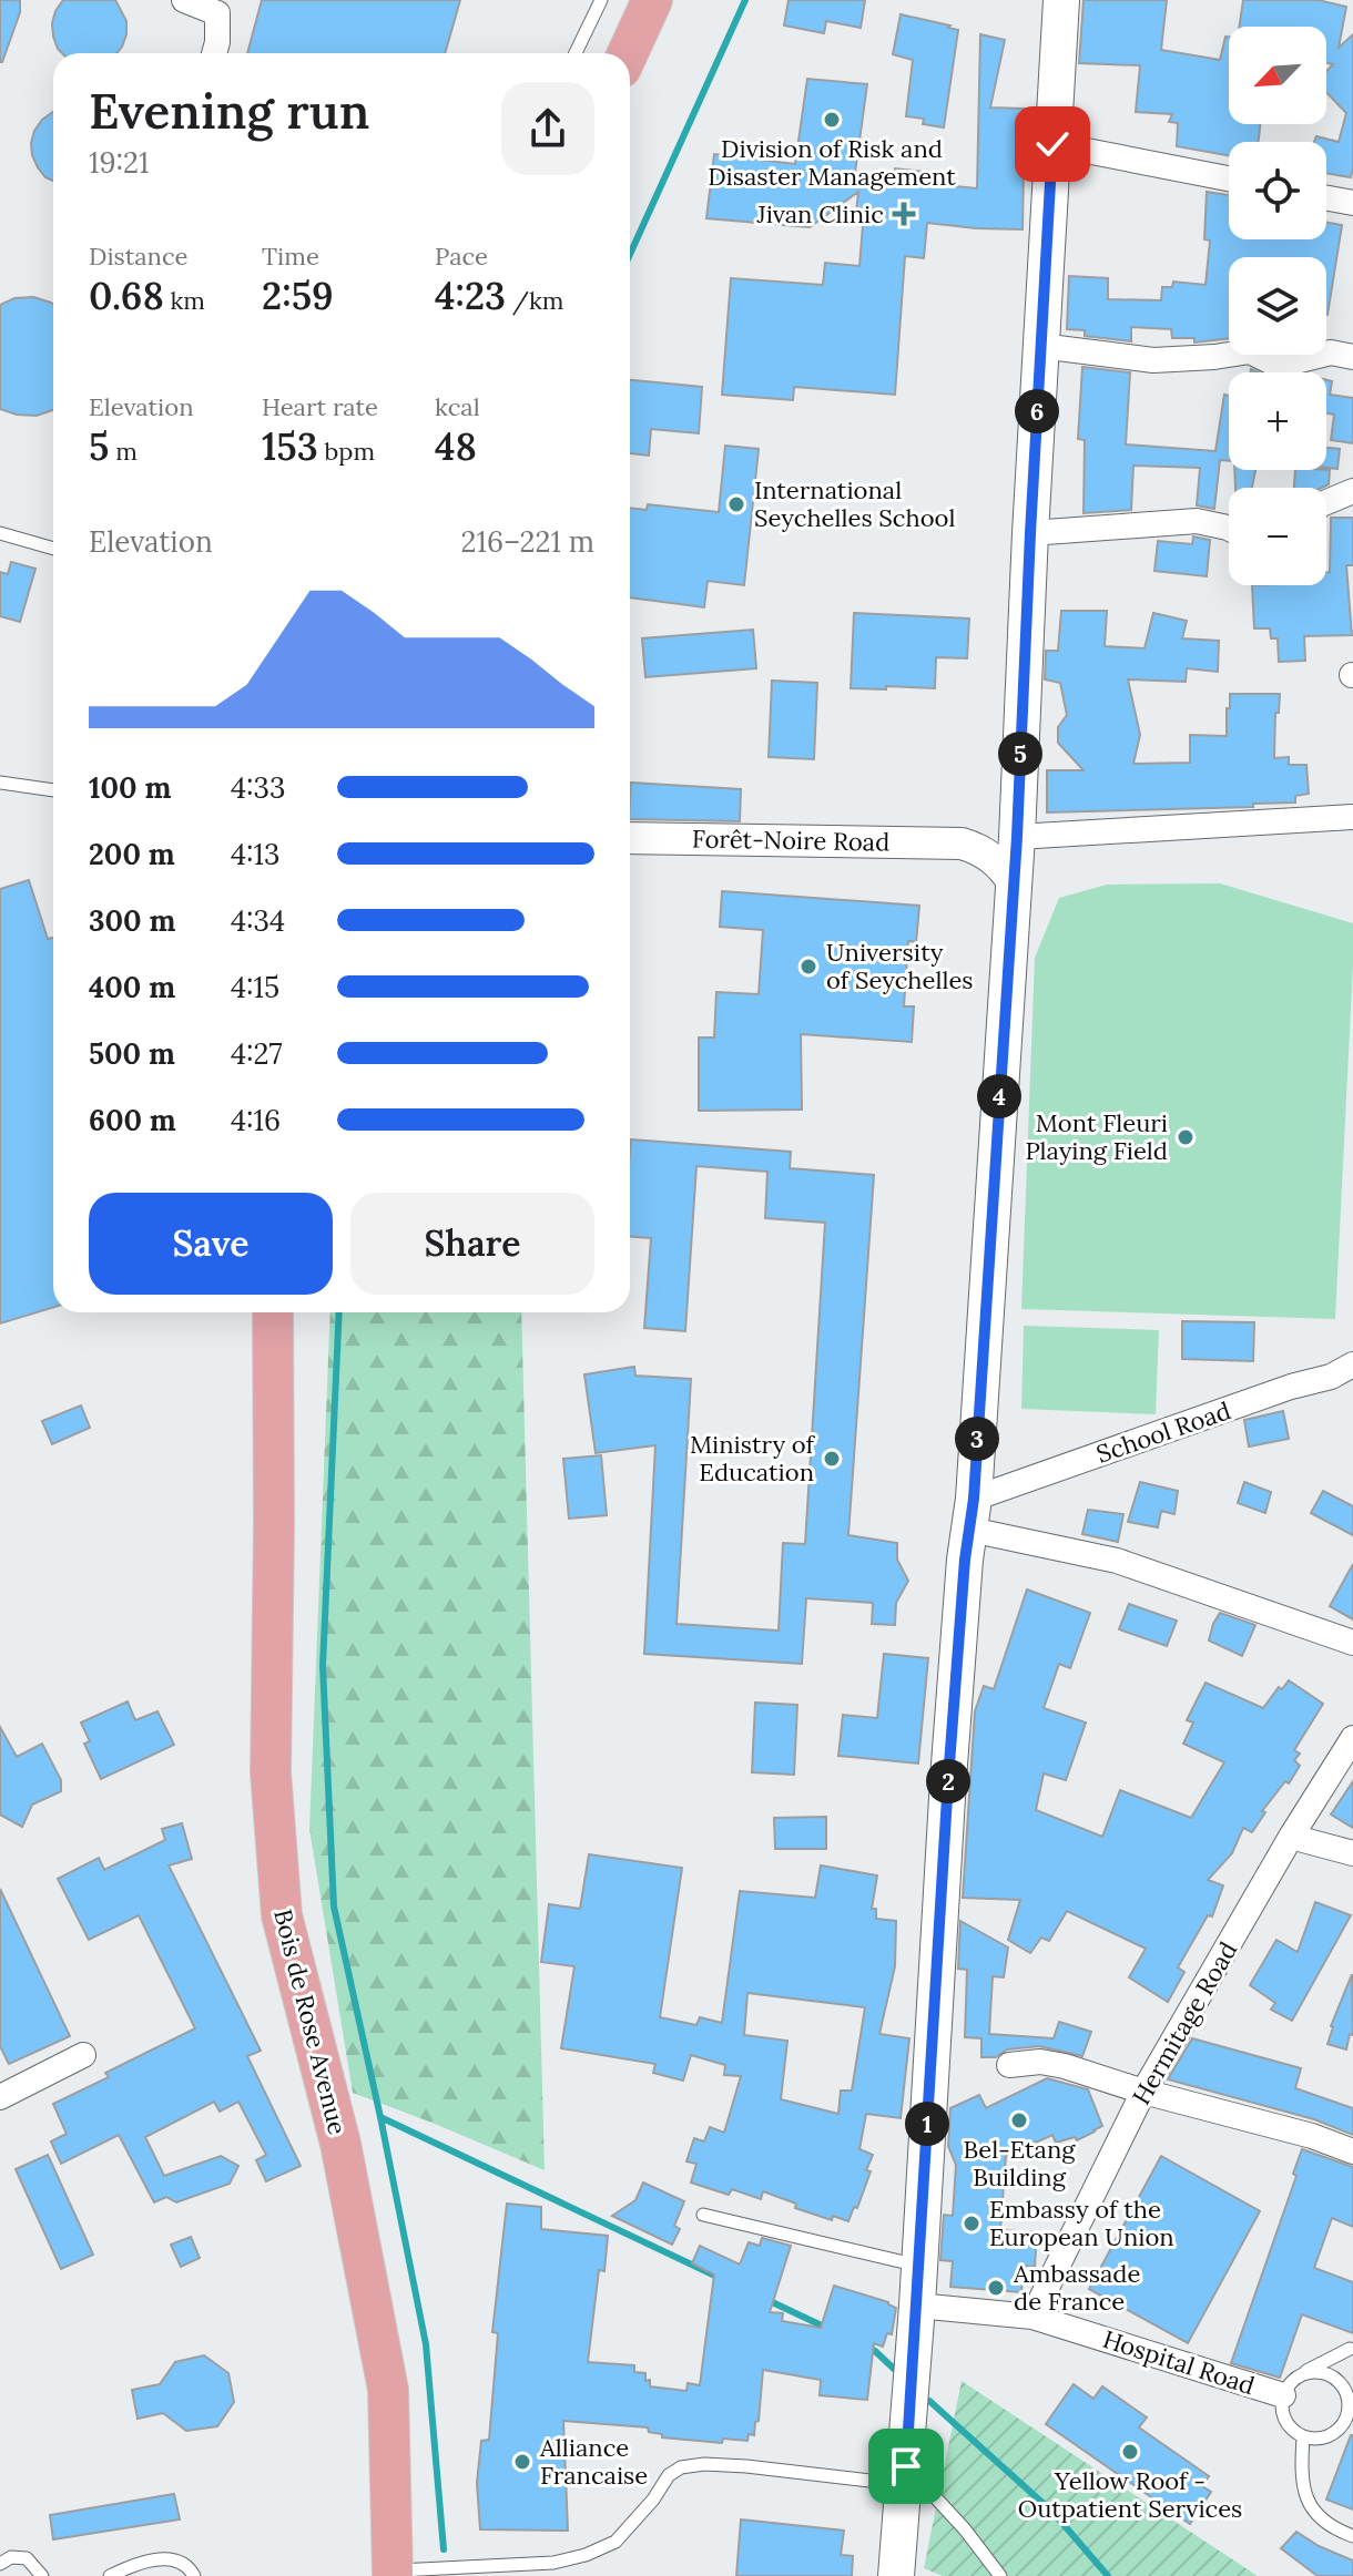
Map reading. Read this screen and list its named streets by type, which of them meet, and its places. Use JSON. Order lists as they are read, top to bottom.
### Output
{
  "streets": {
    "main road": ["Bois de Rose Avenue"],
    "street": [
      "Forêt-Noire Road",
      "School Road",
      "Hermitage Road",
      "Hospital Road"
    ]
  },
  "crossings": [
    ["Hermitage Road", "Hospital Road"]
  ],
  "places": {
    "other": [
      "Division of Risk and Disaster Management",
      "International Seychelles School",
      "University of Seychelles",
      "Mont Fleuri Playing Field",
      "Ministry of Education",
      "Bel-Etang Building",
      "Embassy of the European Union",
      "Ambassade de France",
      "Yellow Roof - Outpatient Services",
      "Alliance Francaise"
    ],
    "health": ["Jivan Clinic"]
  },
  "north": "bottom left",
  "page": {
    "map_buttons": ["+", "−"],
    "heading": ["Evening run", "19:21"],
    "stats": [
      ["Distance", "0.68 km"],
      ["Time", "2:59"],
      ["Pace", "4:23 /km"],
      ["Elevation", "5 m"],
      ["Heart rate", "153 bpm"],
      ["kcal", "48"]
    ],
    "pins": [
      "6",
      "5",
      "4",
      "3",
      "2",
      "1"
    ],
    "chart": ["Elevation", "216–221 m"],
    "list": [
      {
        "name": "100 m",
        "note": "4:33"
      },
      {
        "name": "200 m",
        "note": "4:13"
      },
      {
        "name": "300 m",
        "note": "4:34"
      },
      {
        "name": "400 m",
        "note": "4:15"
      },
      {
        "name": "500 m",
        "note": "4:27"
      },
      {
        "name": "600 m",
        "note": "4:16"
      }
    ],
    "buttons": ["Save", "Share"]
  }
}
